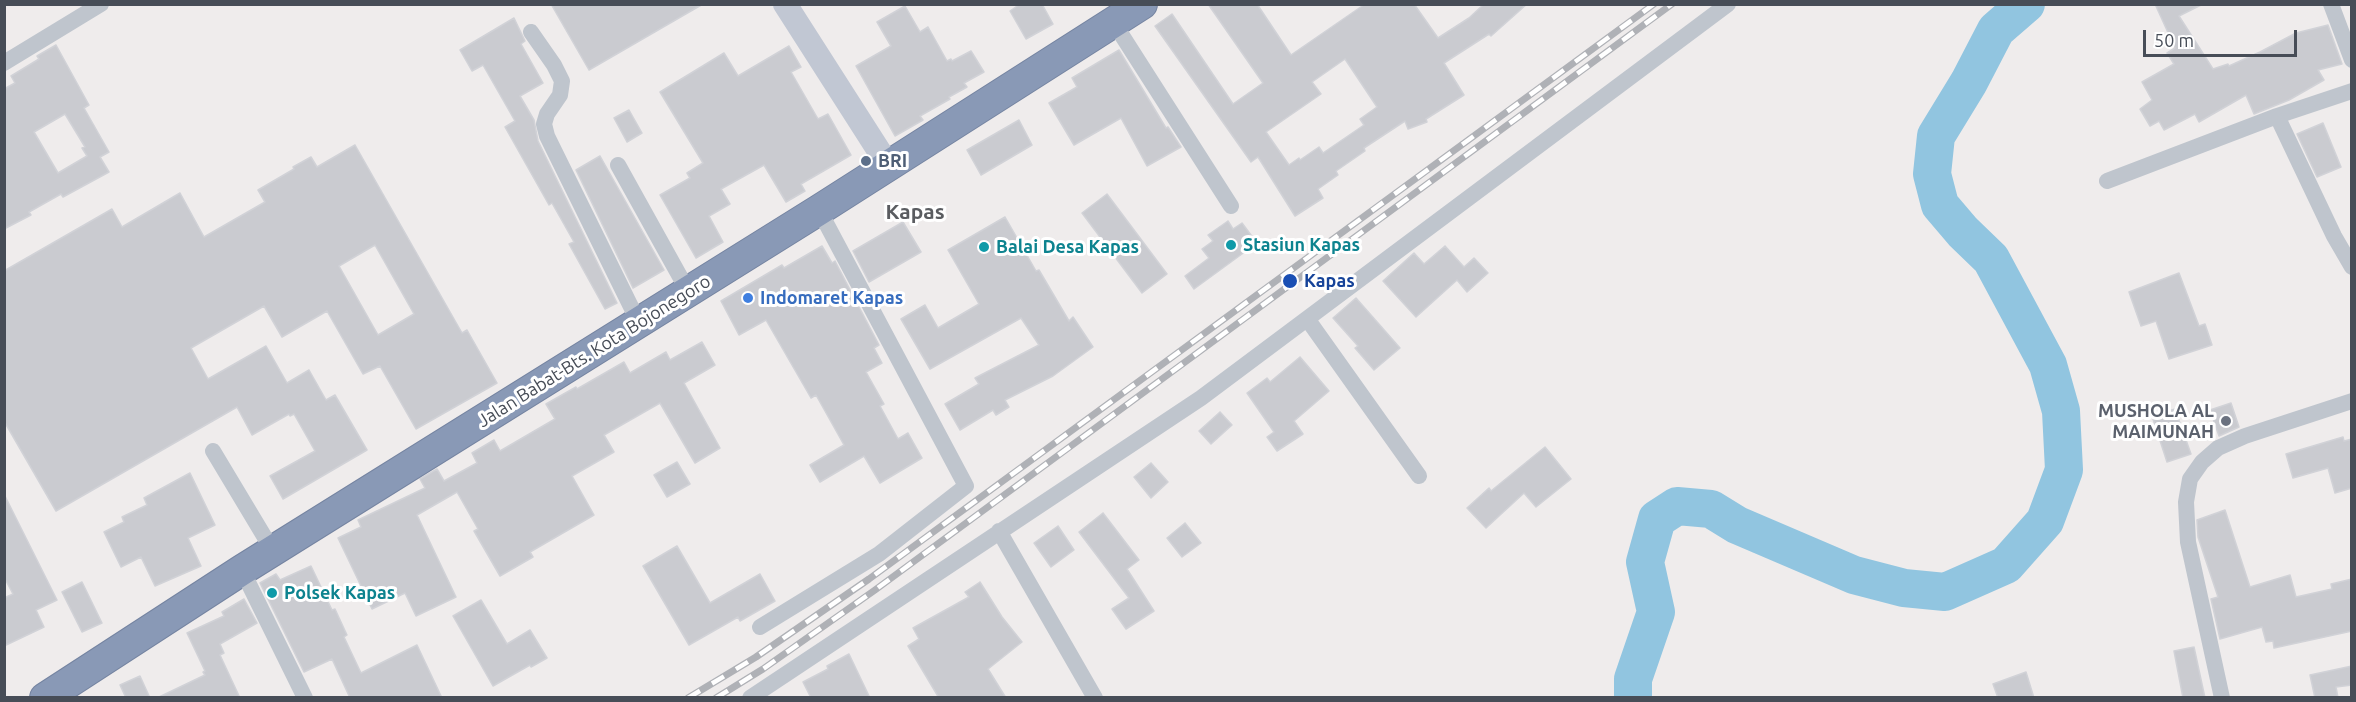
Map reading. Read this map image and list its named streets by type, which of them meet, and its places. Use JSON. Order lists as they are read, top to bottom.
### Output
{
  "streets": {
    "highway": ["Jalan Babat-Bts. Kota Bojonegoro"]
  },
  "districts": ["Kapas"],
  "places": [
    "BRI",
    "Stasiun Kapas",
    "Balai Desa Kapas",
    "Kapas",
    "Indomaret Kapas",
    "MUSHOLA AL MAIMUNAH",
    "Polsek Kapas"
  ],
  "scale_bar": "50 m"
}
